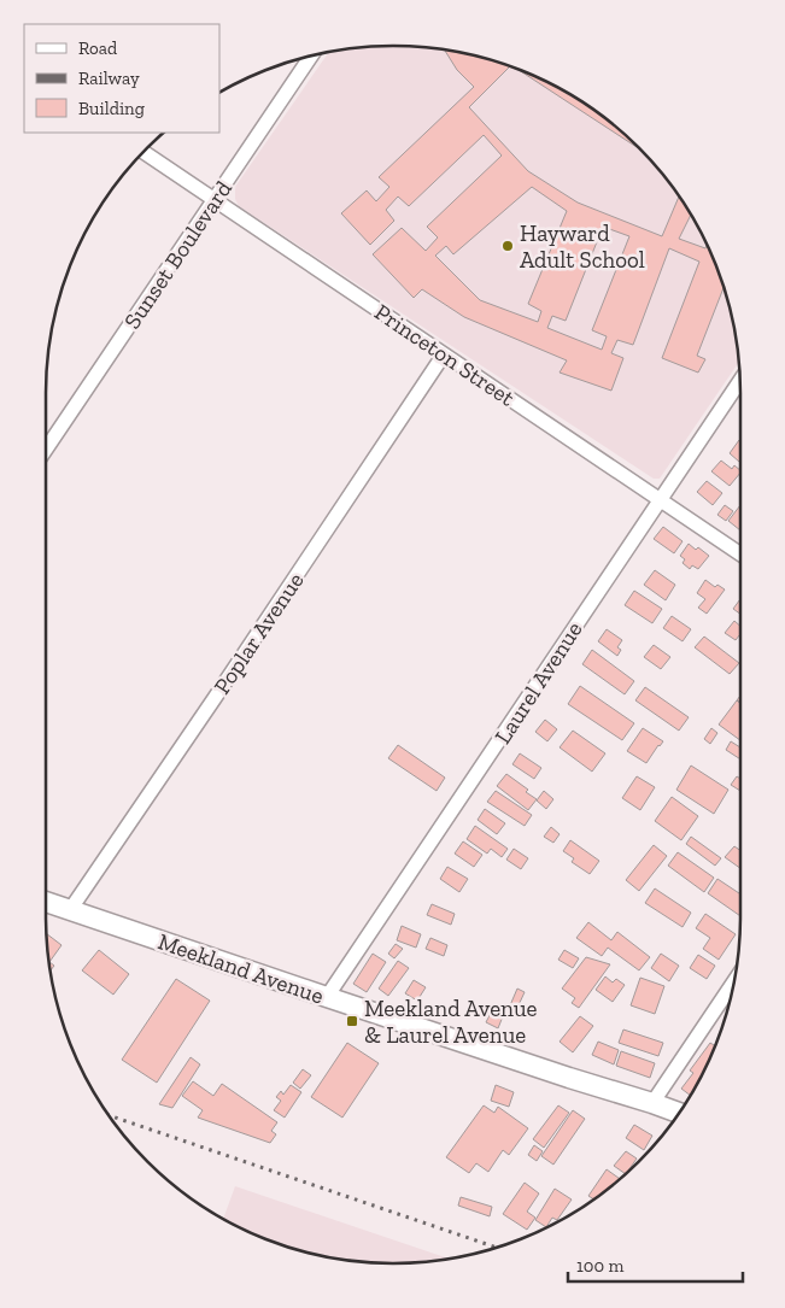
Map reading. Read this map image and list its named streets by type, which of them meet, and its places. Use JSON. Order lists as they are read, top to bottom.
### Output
{
  "streets": {
    "street": [
      "Sunset Boulevard",
      "Princeton Street",
      "Poplar Avenue",
      "Laurel Avenue",
      "Meekland Avenue"
    ]
  },
  "crossings": [
    ["Sunset Boulevard", "Princeton Street"],
    ["Princeton Street", "Poplar Avenue"],
    ["Princeton Street", "Laurel Avenue"],
    ["Poplar Avenue", "Meekland Avenue"],
    ["Laurel Avenue", "Meekland Avenue"]
  ],
  "places": {
    "other": ["Hayward Adult School"],
    "transit": ["Meekland Avenue & Laurel Avenue"]
  },
  "legend": ["Road", "Railway", "Building"],
  "scale_bar": "100 m"
}
